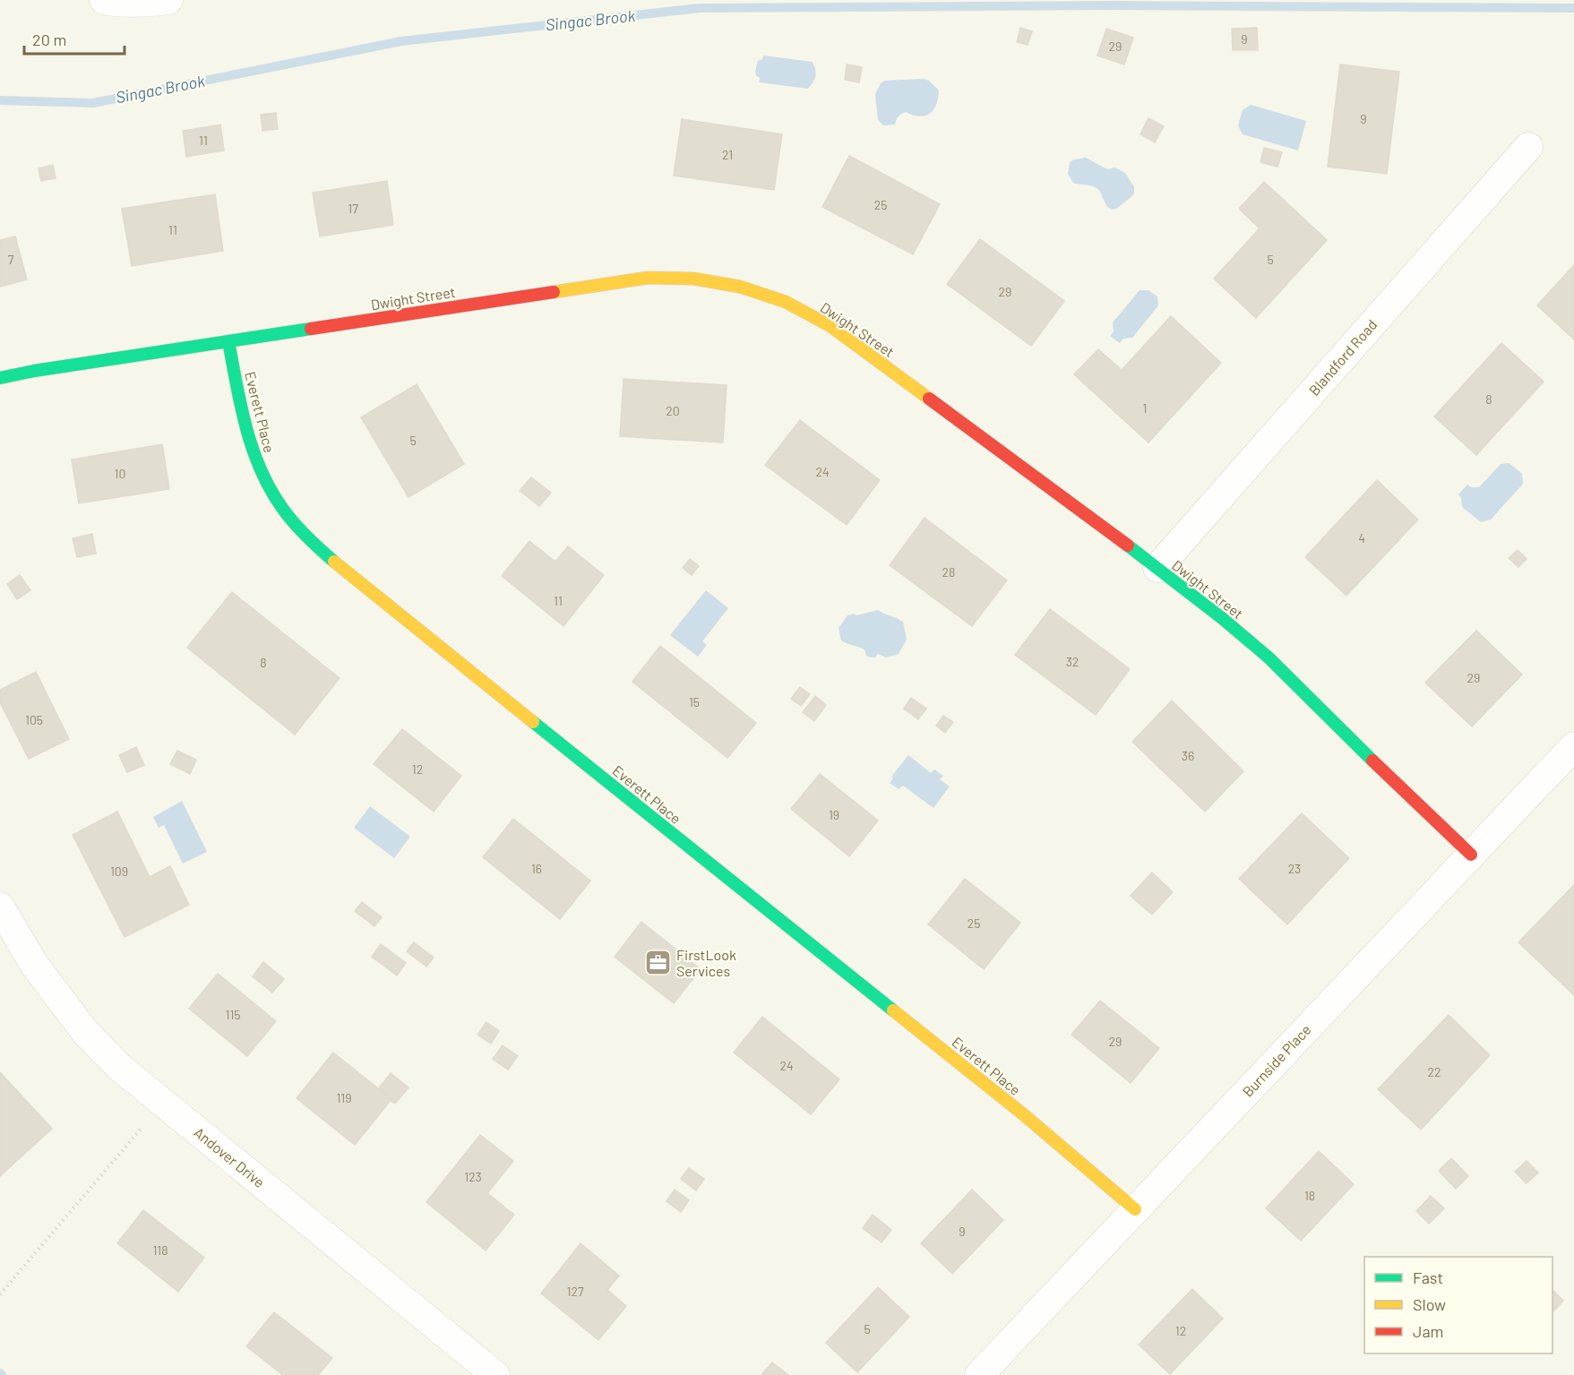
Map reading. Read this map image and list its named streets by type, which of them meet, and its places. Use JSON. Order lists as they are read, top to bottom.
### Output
{
  "streets": {
    "street": [
      "Dwight Street",
      "Blandford Road",
      "Everett Place",
      "Burnside Place",
      "Andover Drive"
    ]
  },
  "crossings": [
    ["Dwight Street", "Blandford Road"],
    ["Dwight Street", "Everett Place"],
    ["Dwight Street", "Burnside Place"],
    ["Everett Place", "Burnside Place"]
  ],
  "water": ["Singac Brook"],
  "places": {
    "office": ["FirstLook Services"]
  },
  "house_numbers": [
    "9",
    "29",
    "9",
    "11",
    "21",
    "25",
    "17",
    "11",
    "7",
    "5",
    "29",
    "8",
    "1",
    "20",
    "5",
    "24",
    "10",
    "4",
    "28",
    "11",
    "32",
    "8",
    "29",
    "15",
    "105",
    "36",
    "12",
    "19",
    "16",
    "23",
    "109",
    "25",
    "115",
    "29",
    "24",
    "22",
    "119",
    "123",
    "18",
    "9",
    "118",
    "127",
    "5",
    "12"
  ],
  "legend": ["Fast", "Slow", "Jam"],
  "scale_bar": "20 m"
}
